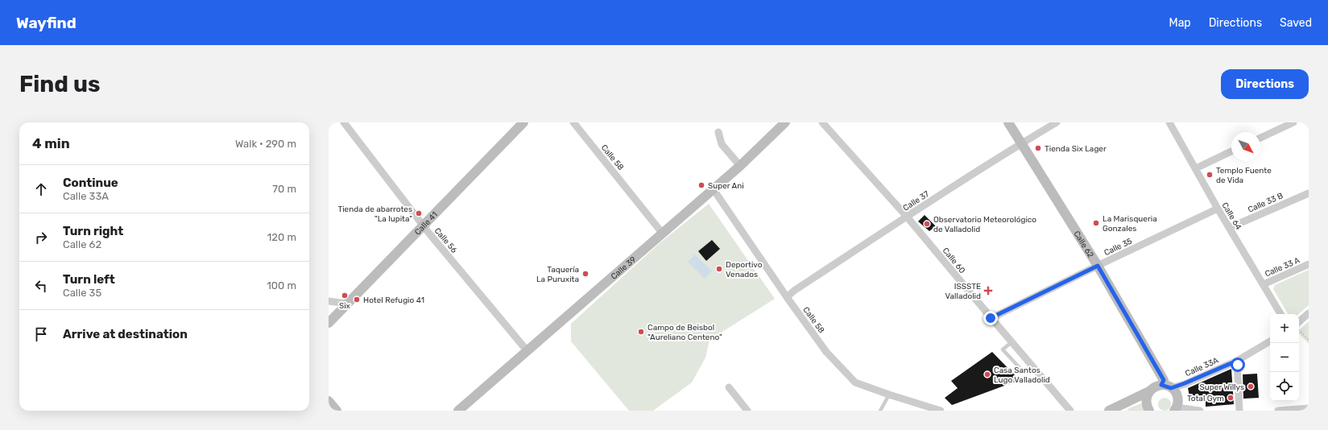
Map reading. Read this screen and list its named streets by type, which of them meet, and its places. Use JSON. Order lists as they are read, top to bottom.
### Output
{
  "streets": {
    "main road": ["Calle 41", "Calle 62", "Calle 39"],
    "street": [
      "Calle 58",
      "Calle 37",
      "Calle 33 B",
      "Calle 64",
      "Calle 56",
      "Calle 35",
      "Calle 60",
      "Calle 33 A",
      "Calle 33A"
    ]
  },
  "crossings": [
    ["Calle 58", "Calle 37"],
    ["Calle 58", "Calle 39"],
    ["Calle 37", "Calle 62"],
    ["Calle 37", "Calle 60"],
    ["Calle 33 B", "Calle 64"],
    ["Calle 64", "Calle 35"],
    ["Calle 64", "Calle 33 A"],
    ["Calle 41", "Calle 56"],
    ["Calle 56", "Calle 39"],
    ["Calle 62", "Calle 35"],
    ["Calle 35", "Calle 60"]
  ],
  "places": {
    "other": [
      "Tienda Six Lager",
      "Templo Fuente de Vida",
      "Super Ani",
      "Tienda de abarrotes \"La lupita\"",
      "La Marisqueria Gonzales",
      "Observatorio Meteorológico de Valladolid",
      "Deportivo Venados",
      "Taquería La Puruxita",
      "Six",
      "Hotel Refugio 41",
      "Campo de Beisbol \"Aureliano Centeno\"",
      "Casa Santos Lugo Valladolid",
      "Super Willys",
      "Total Gym"
    ],
    "health": ["ISSSTE Valladolid"]
  },
  "north": "bottom right",
  "page": {
    "header": "Wayfind",
    "nav": ["Map", "Directions", "Saved"],
    "buttons": "Directions",
    "title": "Find us",
    "heading": ["4 min", "Walk · 290 m"],
    "list": [
      ["Continue", "Calle 33A", "70 m"],
      ["Turn right", "Calle 62", "120 m"],
      ["Turn left", "Calle 35", "100 m"],
      "Arrive at destination"
    ],
    "map_buttons": ["+", "−"]
  }
}
